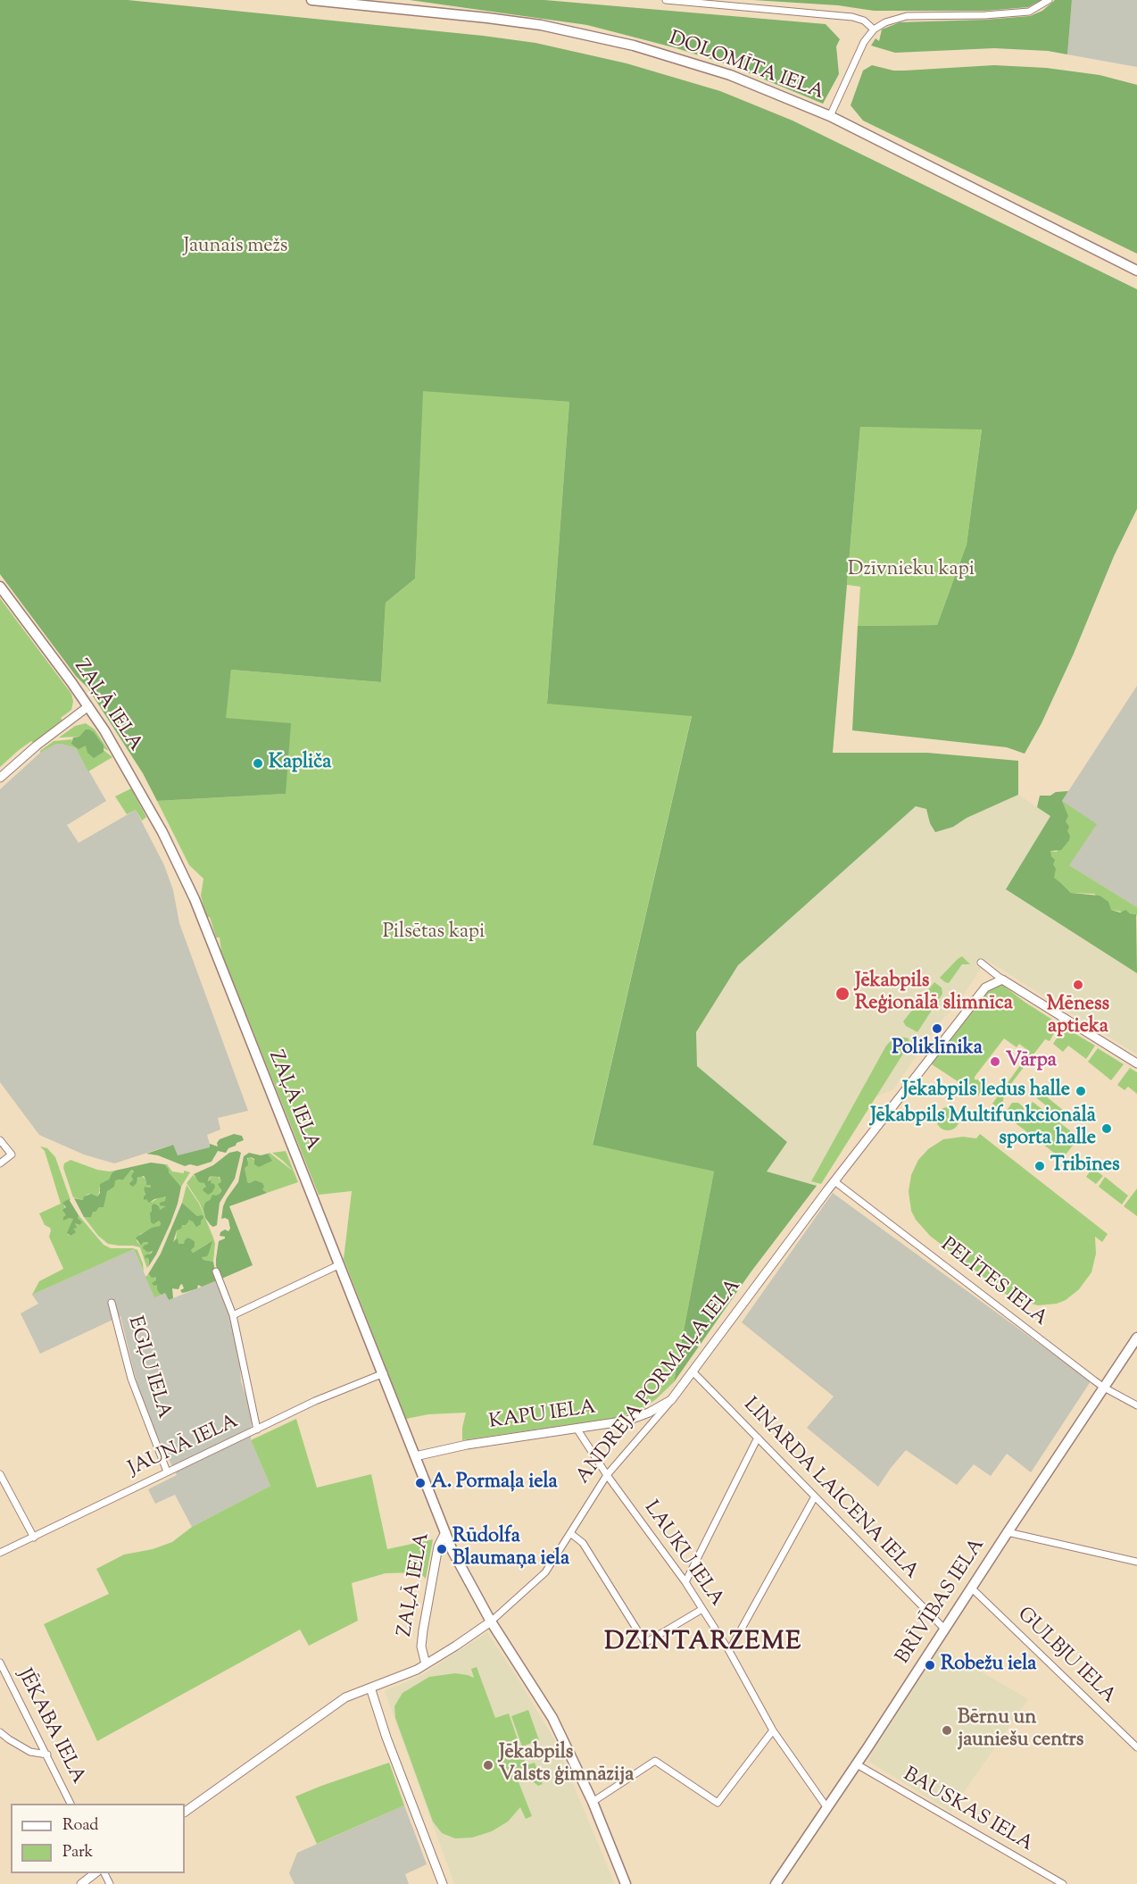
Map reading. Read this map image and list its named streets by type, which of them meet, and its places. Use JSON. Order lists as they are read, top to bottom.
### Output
{
  "streets": {
    "main road": ["DOLOMĪTA IELA", "ZAĻĀ IELA", "BRĪVĪBAS IELA"],
    "street": [
      "PELĪTES IELA",
      "EGĻU IELA",
      "ANDREJA PORMAĻA IELA",
      "KAPU IELA",
      "JAUNĀ IELA",
      "LINARDA LAICENA IELA",
      "LAUKU IELA",
      "GULBJU IELA",
      "JĒKABA IELA",
      "BAUSKAS IELA"
    ]
  },
  "crossings": [
    ["ZAĻĀ IELA", "ANDREJA PORMAĻA IELA"],
    ["ZAĻĀ IELA", "KAPU IELA"],
    ["ZAĻĀ IELA", "JAUNĀ IELA"],
    ["PELĪTES IELA", "ANDREJA PORMAĻA IELA"],
    ["PELĪTES IELA", "BRĪVĪBAS IELA"],
    ["EGĻU IELA", "JAUNĀ IELA"],
    ["ANDREJA PORMAĻA IELA", "KAPU IELA"],
    ["ANDREJA PORMAĻA IELA", "LINARDA LAICENA IELA"],
    ["ANDREJA PORMAĻA IELA", "LAUKU IELA"],
    ["KAPU IELA", "LAUKU IELA"],
    ["LINARDA LAICENA IELA", "BRĪVĪBAS IELA"],
    ["LAUKU IELA", "BRĪVĪBAS IELA"],
    ["BRĪVĪBAS IELA", "GULBJU IELA"],
    ["BRĪVĪBAS IELA", "BAUSKAS IELA"]
  ],
  "districts": ["DZINTARZEME"],
  "parks": ["Jaunais mežs", "Dzīvnieku kapi", "Pilsētas kapi"],
  "places": [
    "Kapliča",
    "Mēness aptieka",
    "Jēkabpils Reģionālā slimnīca",
    "Poliklīnika",
    "Vārpa",
    "Jēkabpils ledus halle",
    "Jēkabpils Multifunkcionālā sporta halle",
    "Tribīnes",
    "A. Pormaļa iela",
    "Rūdolfa Blaumaņa iela",
    "Robežu iela",
    "Bērnu un jauniešu centrs",
    "Jēkabpils Valsts ģimnāzija"
  ],
  "legend": ["Road", "Park"]
}
